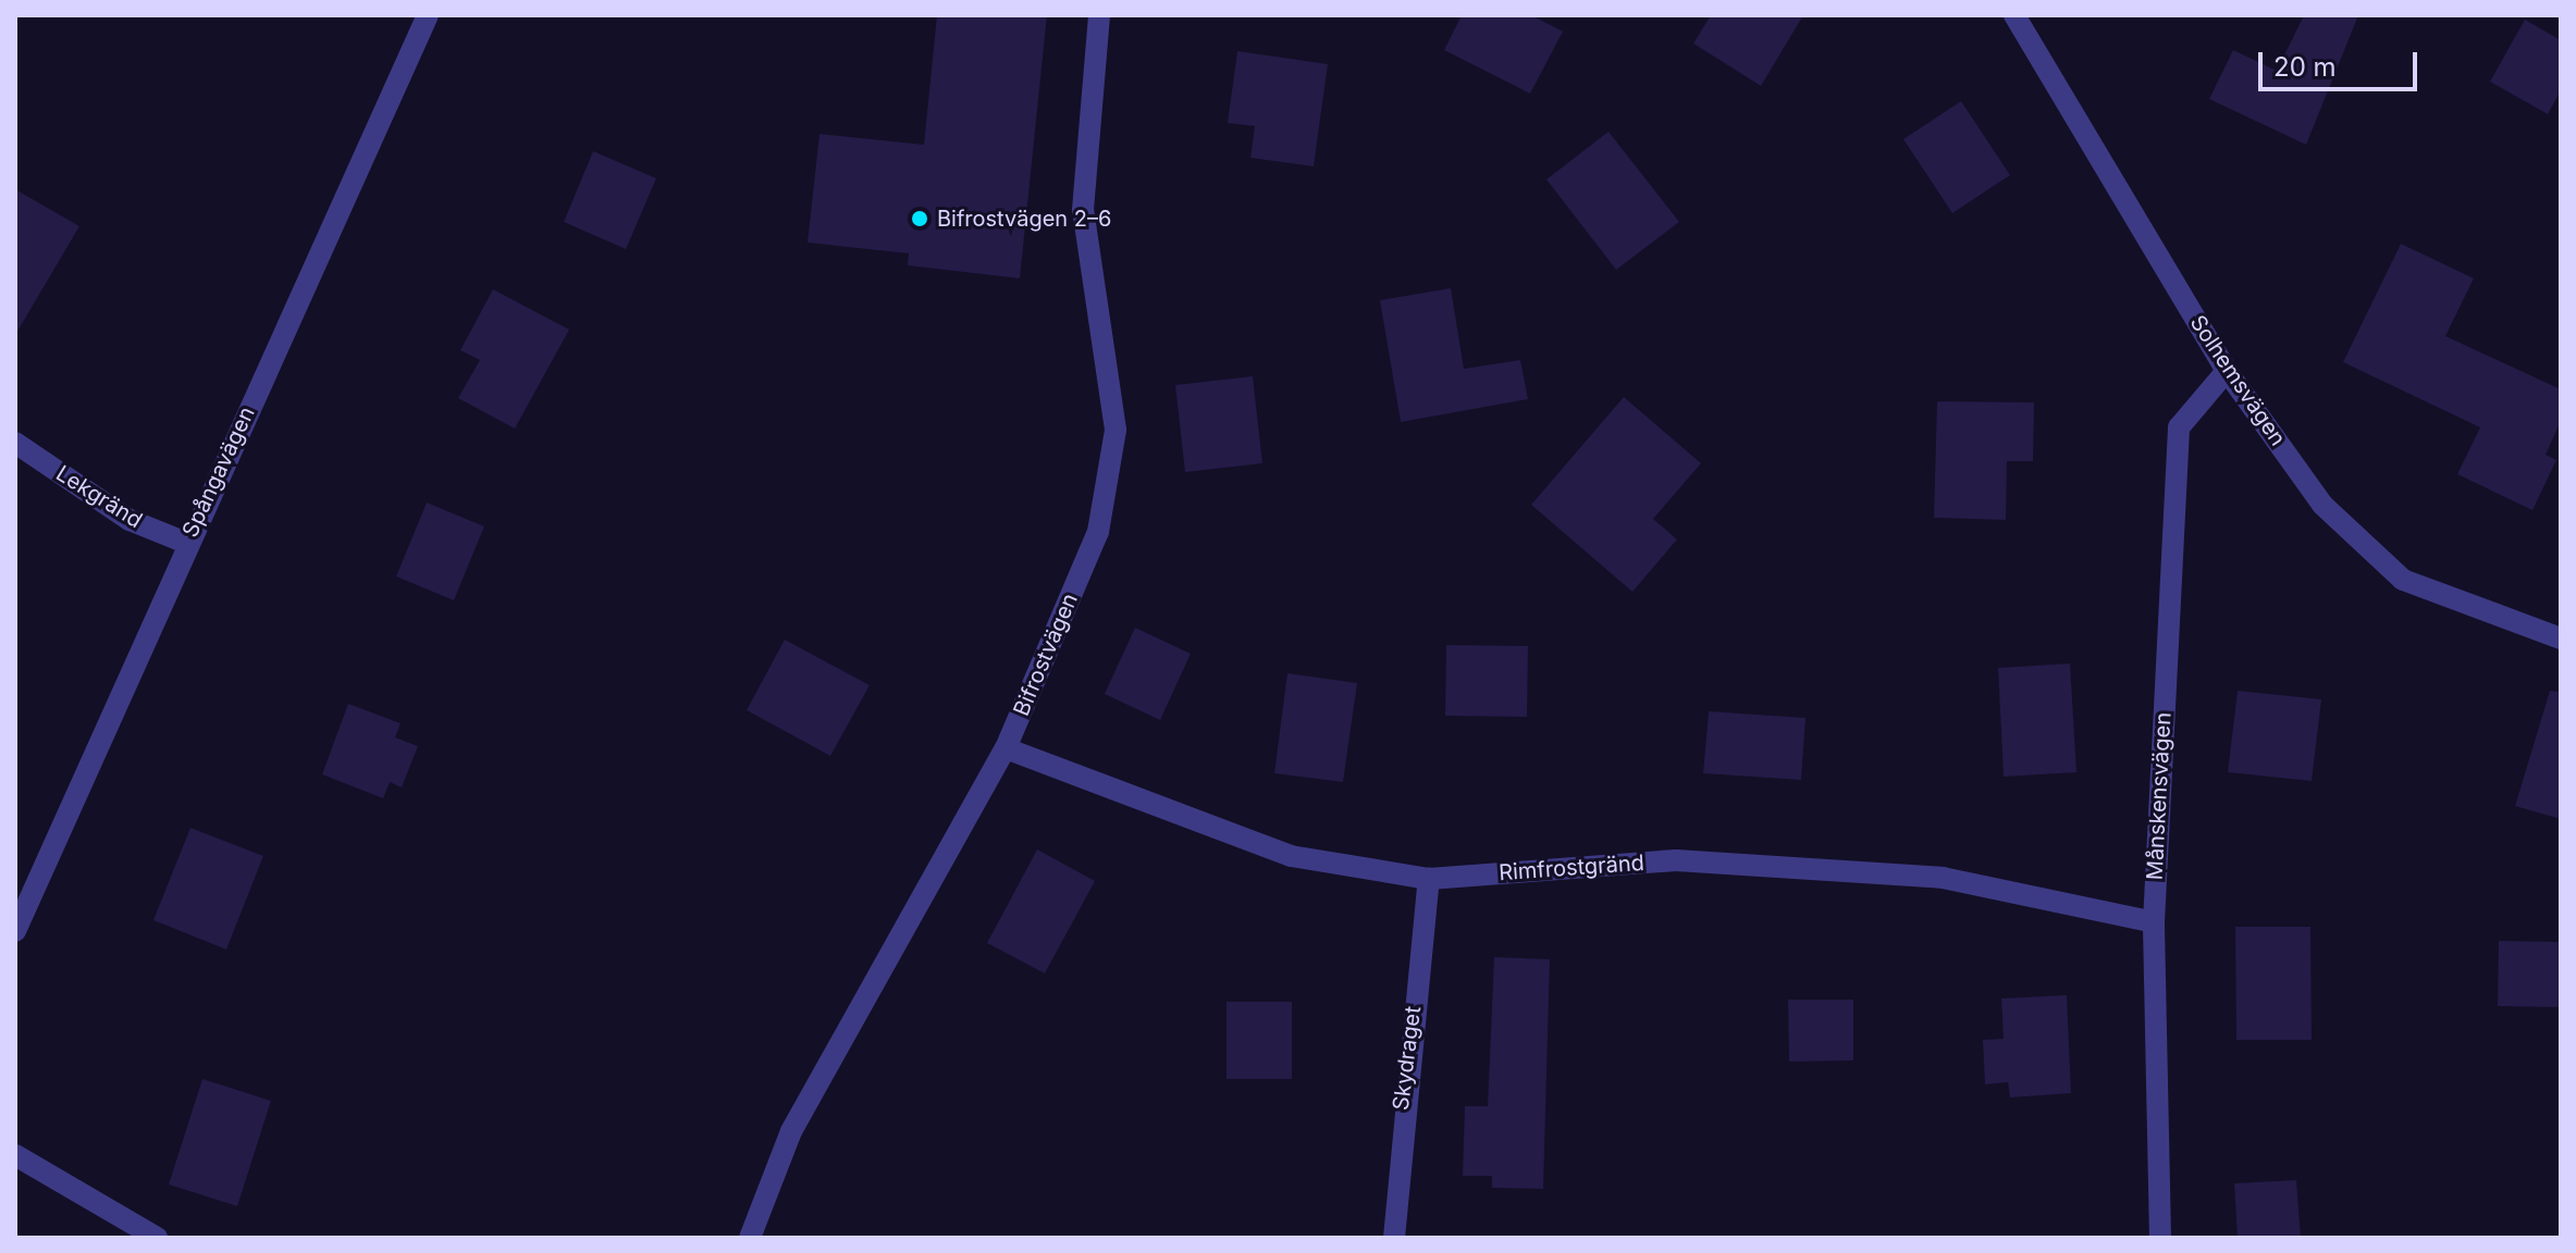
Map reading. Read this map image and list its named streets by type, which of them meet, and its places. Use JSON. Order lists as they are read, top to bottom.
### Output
{
  "streets": {
    "street": [
      "Solhemsvägen",
      "Spångavägen",
      "Lekgränd",
      "Bifrostvägen",
      "Månskensvägen",
      "Rimfrostgränd",
      "Skydraget"
    ]
  },
  "crossings": [
    ["Solhemsvägen", "Månskensvägen"],
    ["Spångavägen", "Lekgränd"],
    ["Bifrostvägen", "Rimfrostgränd"],
    ["Månskensvägen", "Rimfrostgränd"],
    ["Rimfrostgränd", "Skydraget"]
  ],
  "places": ["Bifrostvägen 2–6"],
  "scale_bar": "20 m"
}
